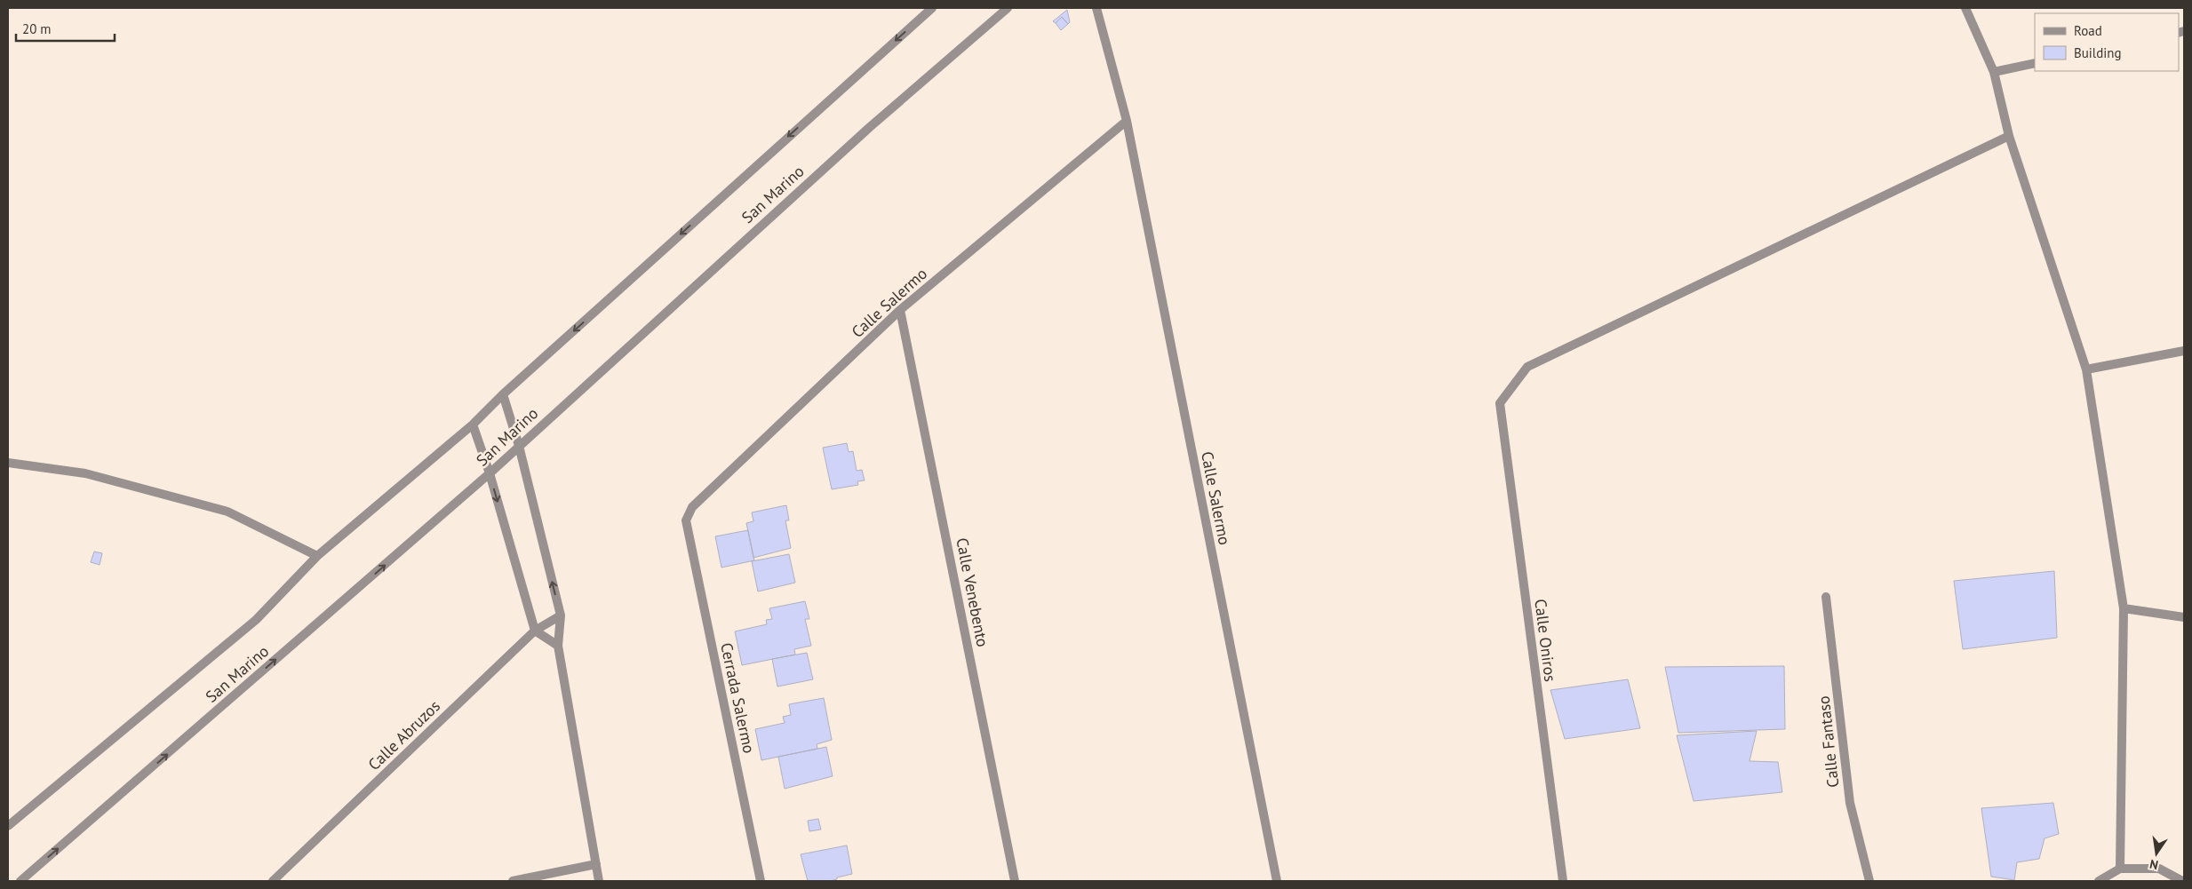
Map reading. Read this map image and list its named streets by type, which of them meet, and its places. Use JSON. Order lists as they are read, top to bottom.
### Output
{
  "streets": {
    "street": [
      "San Marino",
      "Calle Salermo",
      "Calle Venebento",
      "Calle Oniros",
      "Cerrada Salermo",
      "Calle Abruzos",
      "Calle Fantaso"
    ]
  },
  "crossings": [
    ["Calle Salermo", "Calle Venebento"],
    ["Calle Salermo", "Cerrada Salermo"]
  ],
  "legend": ["Road", "Building"],
  "scale_bar": "20 m",
  "north": "bottom"
}
